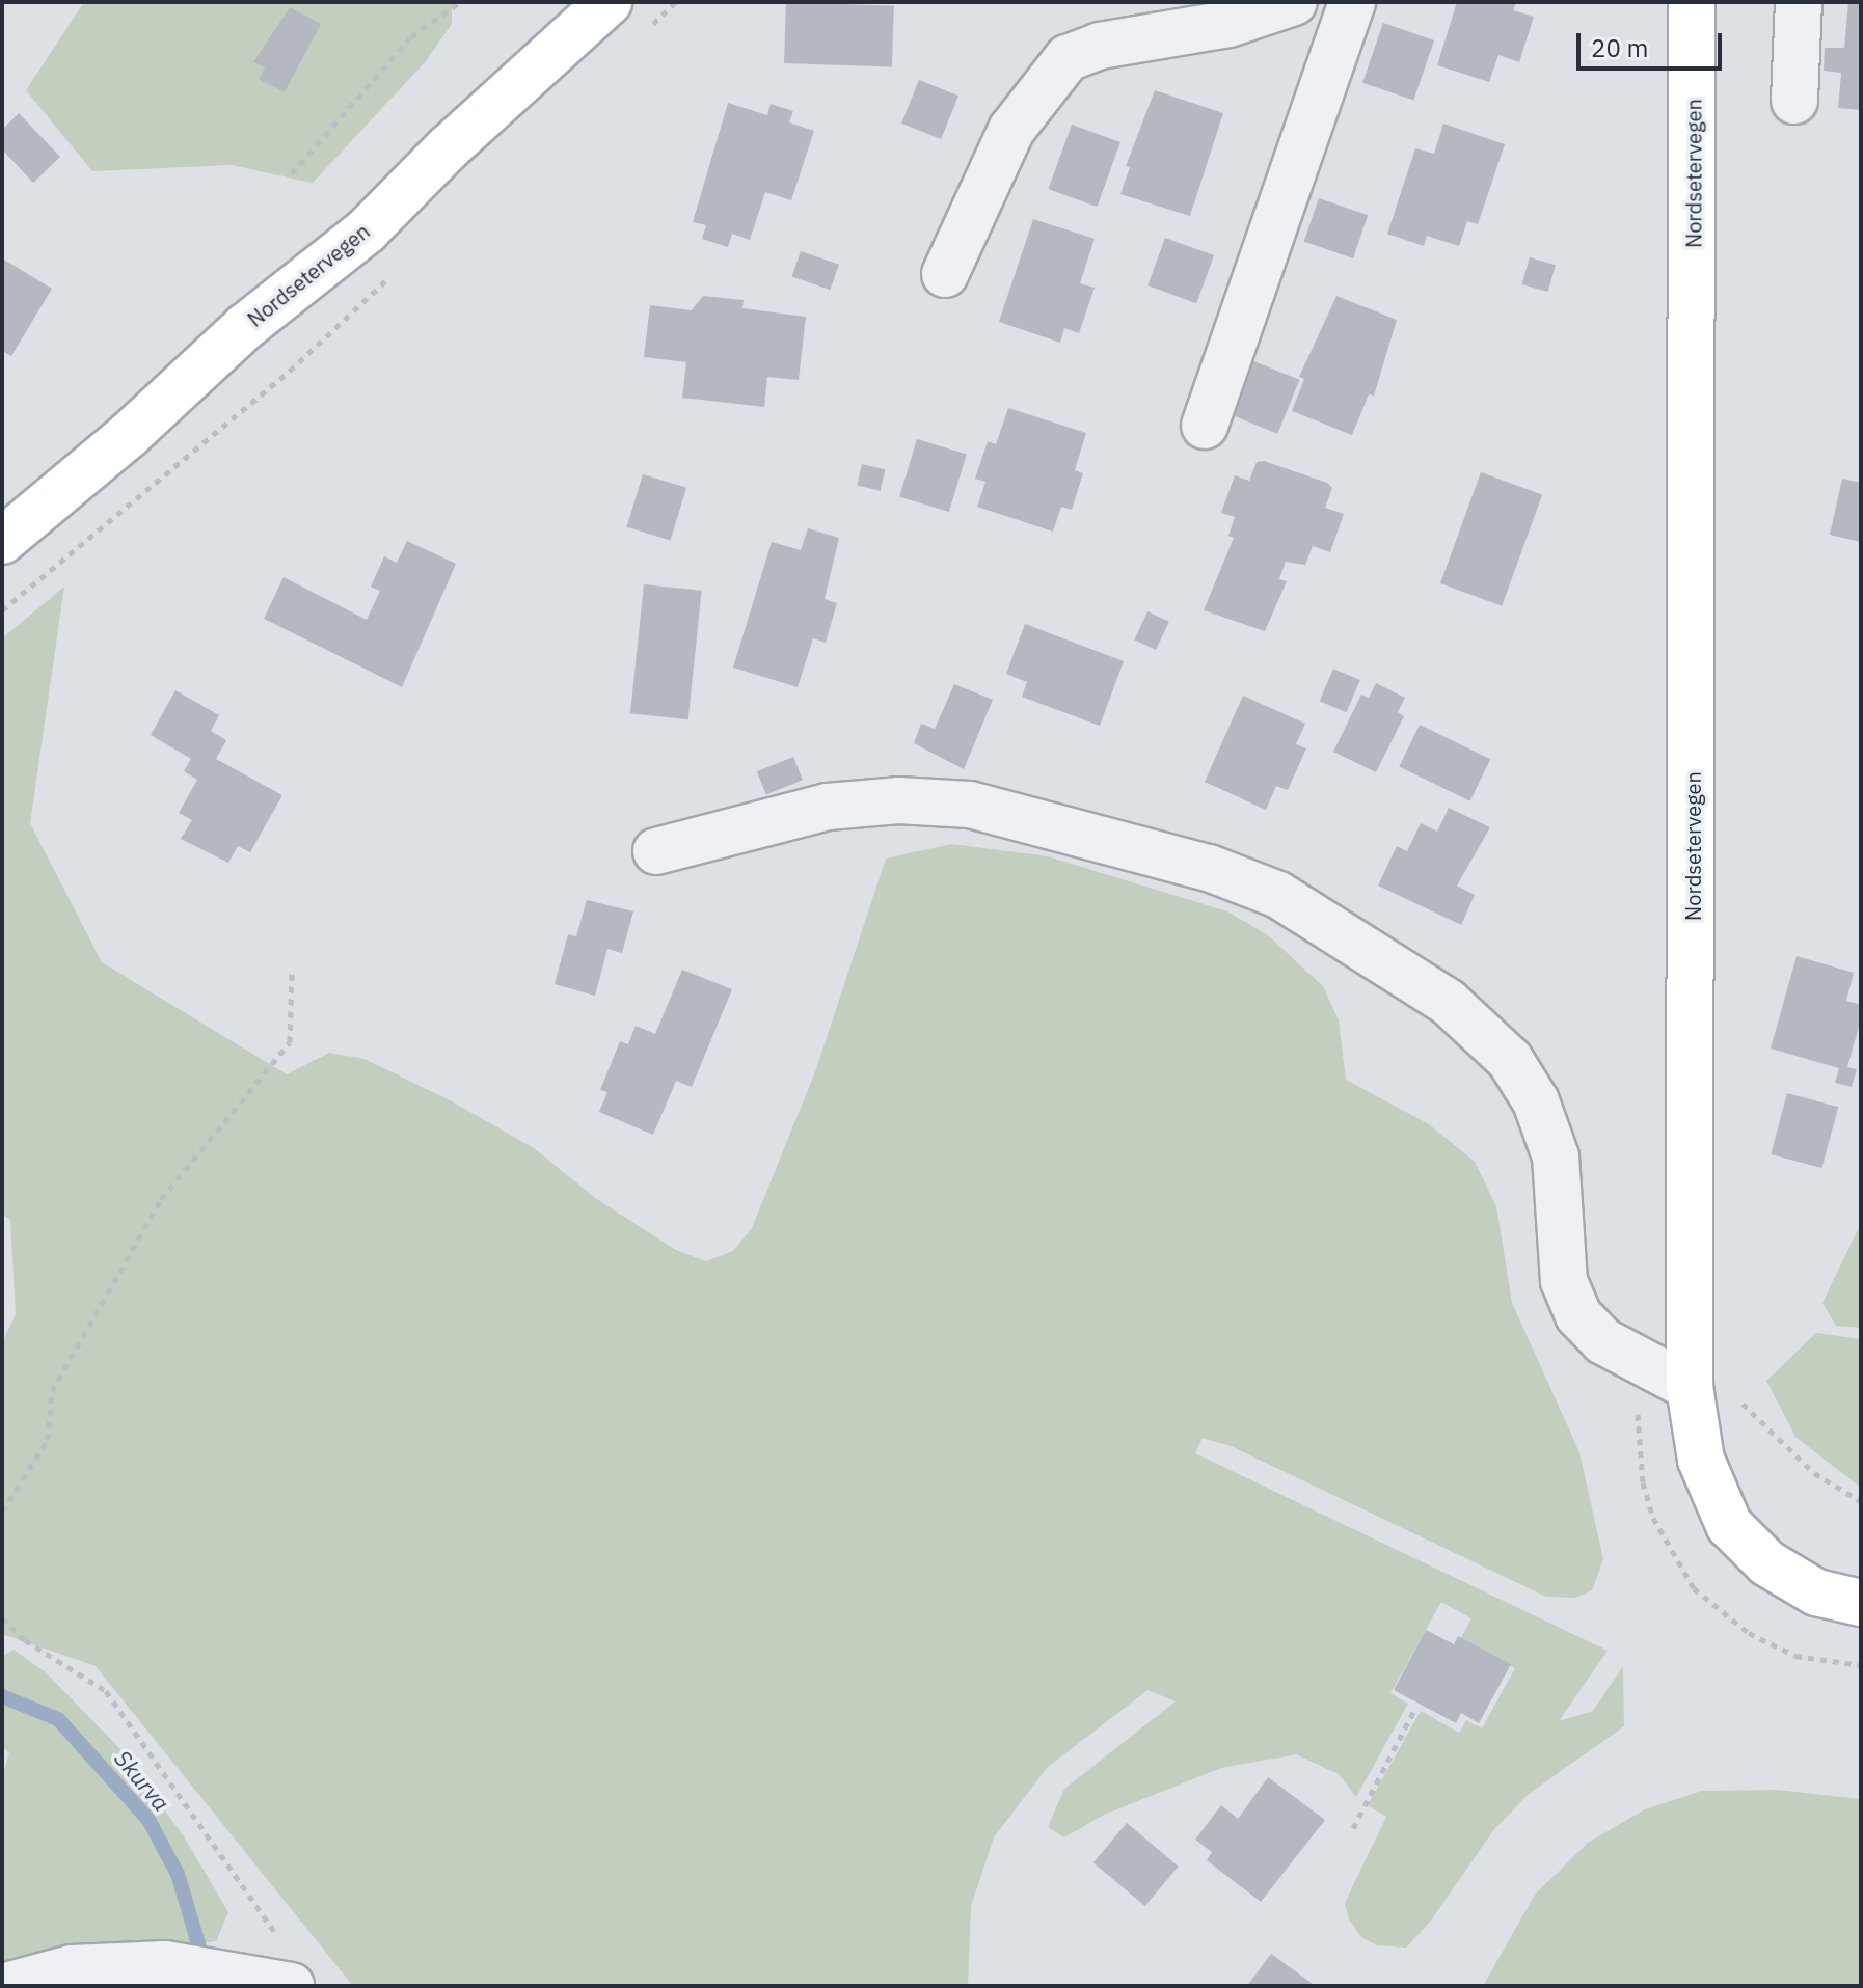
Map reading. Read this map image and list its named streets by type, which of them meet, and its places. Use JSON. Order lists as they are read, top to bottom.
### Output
{
  "streets": {
    "main road": ["Nordsetervegen"]
  },
  "water": ["Skurva"],
  "scale_bar": "20 m"
}
